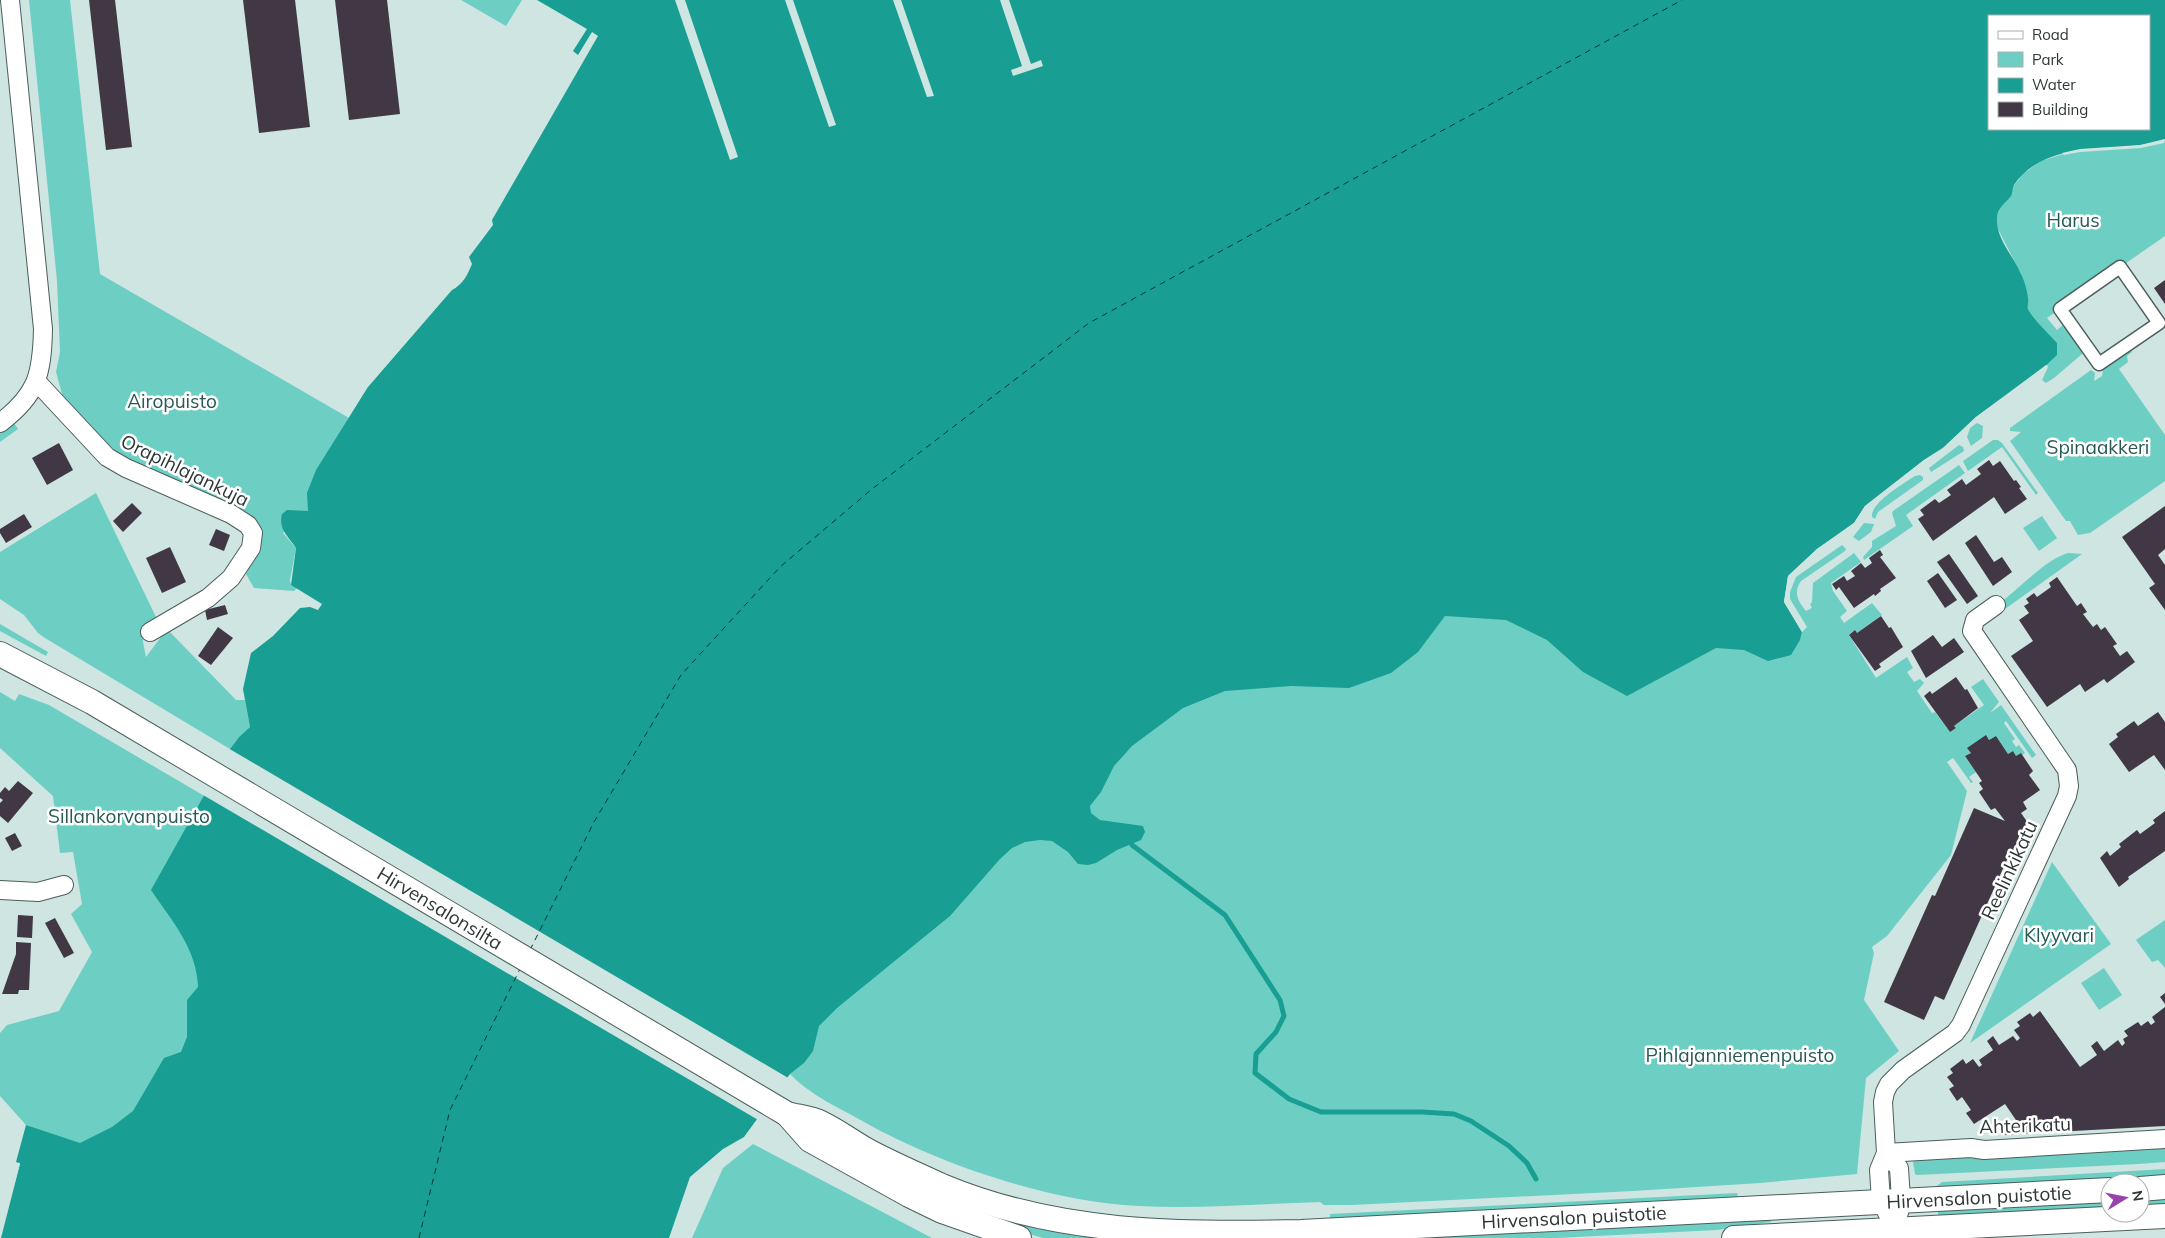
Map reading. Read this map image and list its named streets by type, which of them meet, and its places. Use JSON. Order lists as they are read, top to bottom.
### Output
{
  "streets": {
    "main road": ["Hirvensalonsilta", "Hirvensalon puistotie"],
    "street": ["Orapihlajankuja", "Reelinkikatu", "Ahterikatu"]
  },
  "crossings": [
    ["Reelinkikatu", "Ahterikatu"],
    ["Hirvensalonsilta", "Hirvensalon puistotie"]
  ],
  "parks": [
    "Harus",
    "Airopuisto",
    "Spinaakkeri",
    "Sillankorvanpuisto",
    "Klyyvari",
    "Pihlajanniemenpuisto"
  ],
  "legend": [
    "Road",
    "Park",
    "Water",
    "Building"
  ],
  "north": "right"
}
